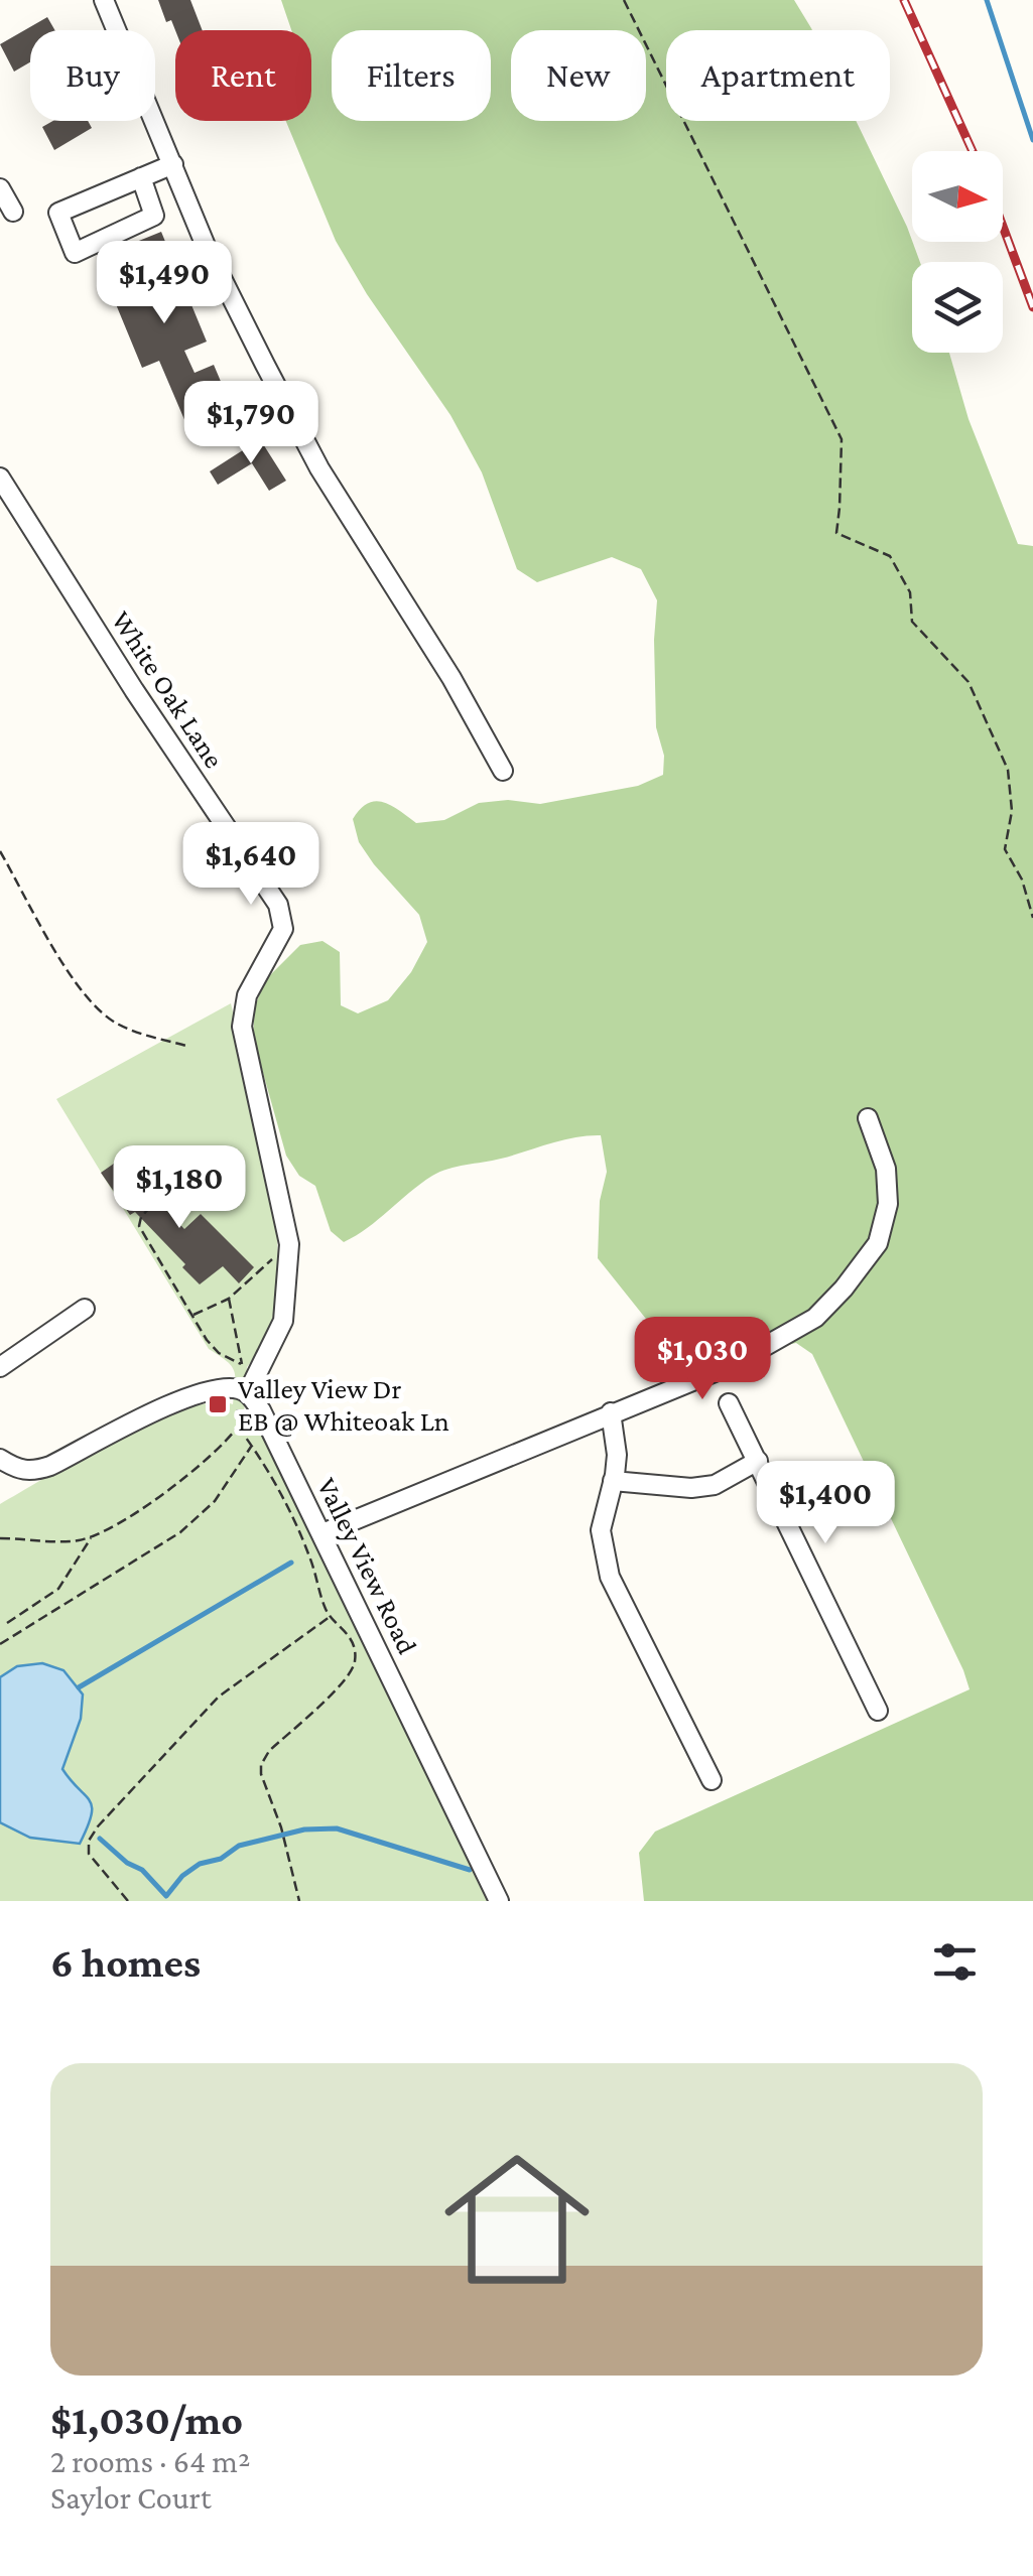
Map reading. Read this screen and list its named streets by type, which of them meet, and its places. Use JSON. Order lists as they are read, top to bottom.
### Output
{
  "streets": {
    "street": ["White Oak Lane", "Valley View Road"]
  },
  "crossings": [
    ["White Oak Lane", "Valley View Road"]
  ],
  "places": {
    "transit": ["Valley View Dr EB @ Whiteoak Ln"]
  },
  "north": "right",
  "page": {
    "chip": [
      "Buy",
      "Rent",
      "Filters",
      "New",
      "Apartment"
    ],
    "price": [
      "$1,490",
      "$1,790",
      "$1,640",
      "$1,180",
      "$1,030",
      "$1,400"
    ],
    "heading": "6 homes",
    "list": [
      {
        "name": "$1,030/mo",
        "note": "2 rooms · 64 m² · Saylor Court"
      }
    ]
  }
}
